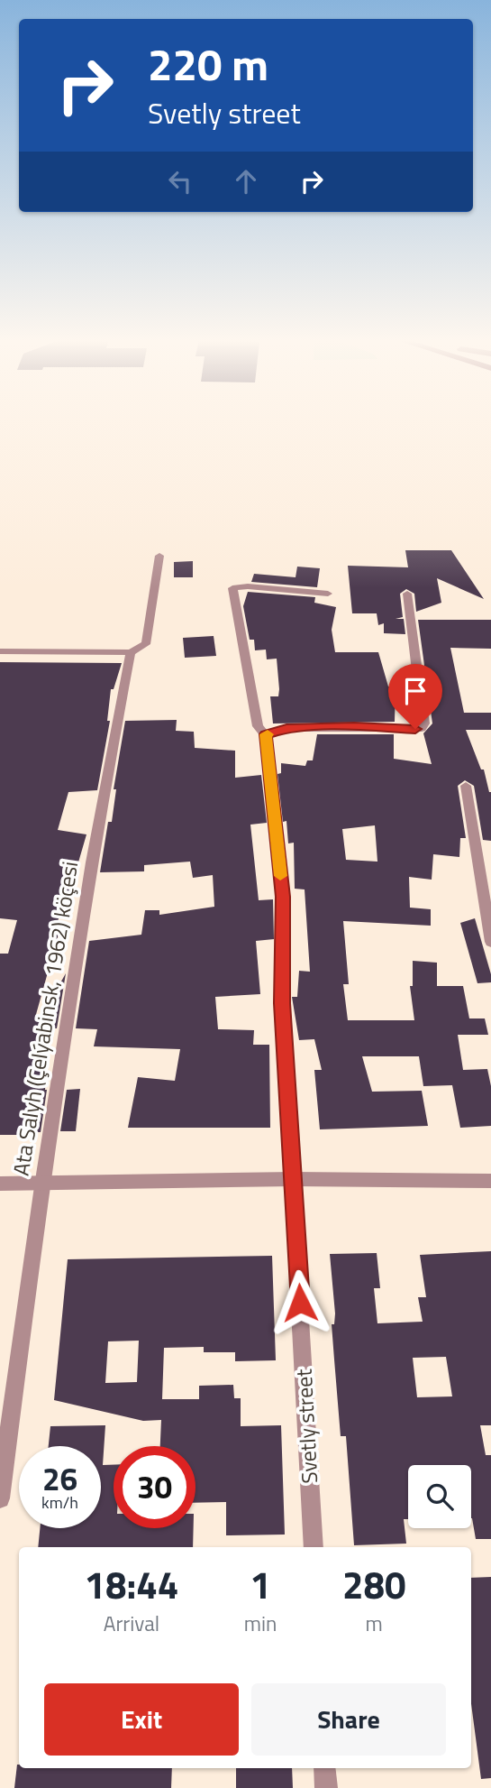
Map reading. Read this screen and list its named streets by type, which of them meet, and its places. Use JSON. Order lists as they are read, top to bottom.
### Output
{
  "streets": {
    "street": ["Ata Salyh (Çelýabinsk, 1962) köçesi", "Svetly street"]
  },
  "page": {
    "turn": ["220 m", "Svetly street"],
    "speed": "26 km/h",
    "limit": "30",
    "eta": [
      "18:44",
      "Arrival",
      "1",
      "min",
      "280",
      "m"
    ],
    "buttons": ["Exit", "Share"]
  }
}
